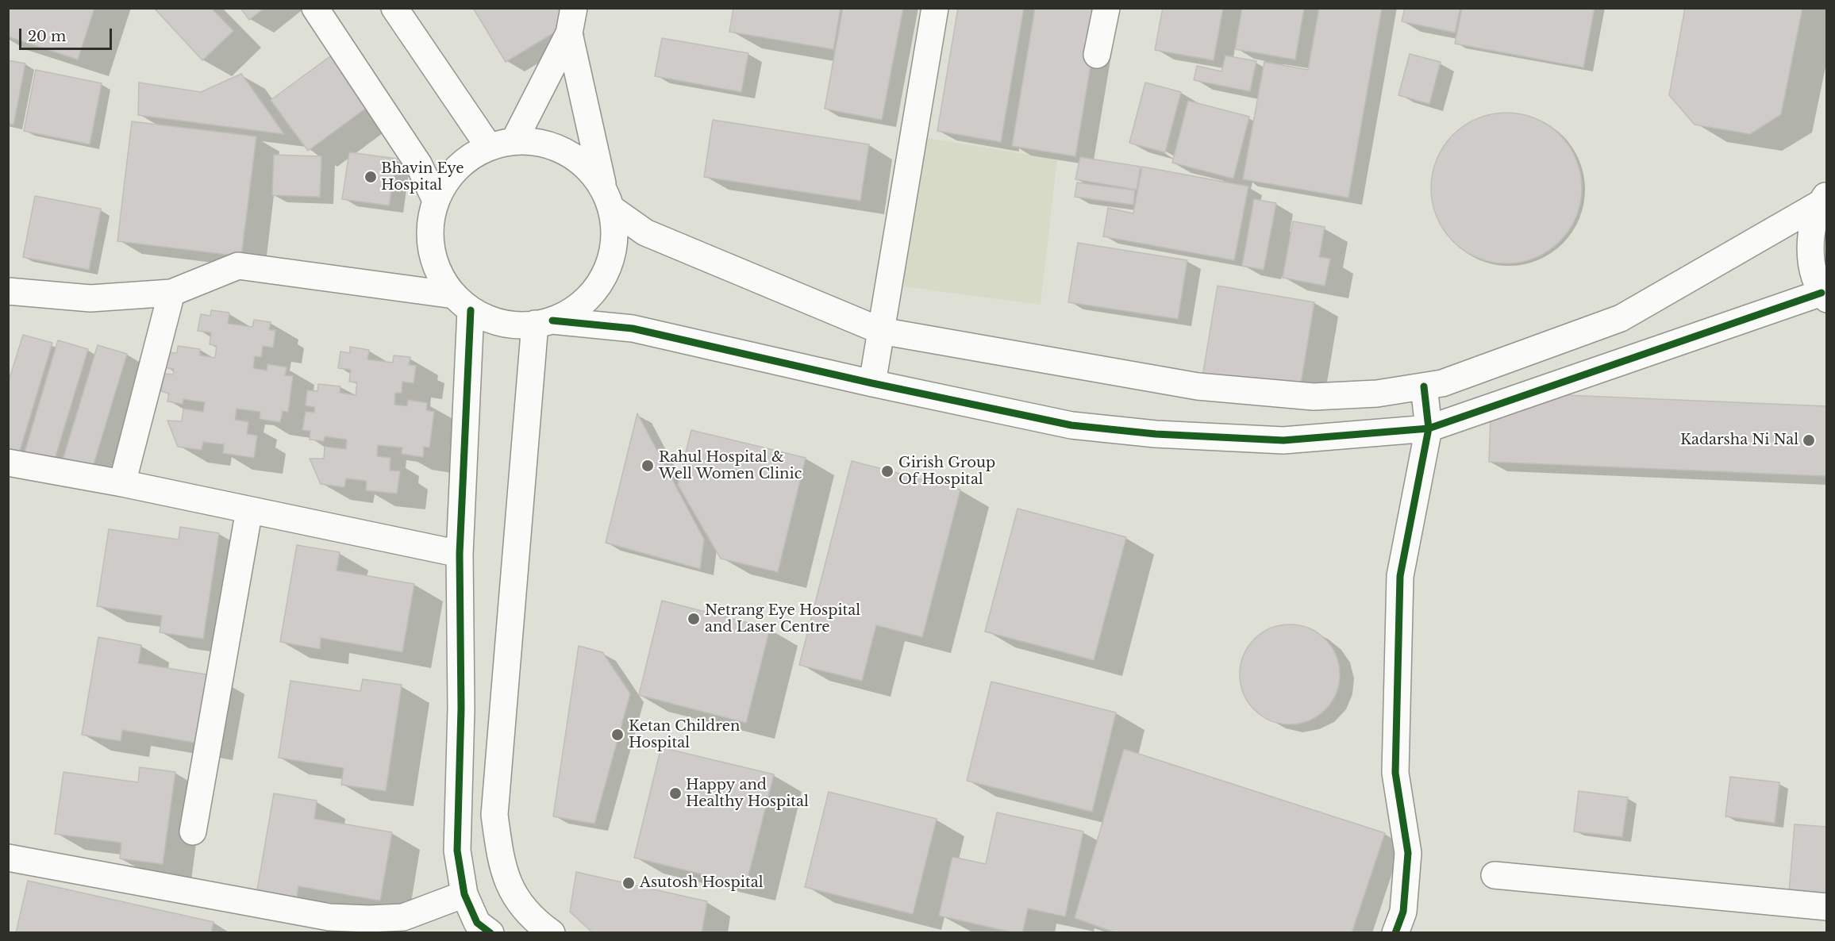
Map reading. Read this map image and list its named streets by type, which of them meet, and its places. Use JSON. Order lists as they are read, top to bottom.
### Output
{
  "places": [
    "Bhavin Eye Hospital",
    "Kadarsha Ni Nal",
    "Rahul Hospital & Well Women Clinic",
    "Girish Group Of Hospital",
    "Netrang Eye Hospital and Laser Centre",
    "Ketan Children Hospital",
    "Happy and Healthy Hospital",
    "Asutosh Hospital"
  ],
  "scale_bar": "20 m"
}
